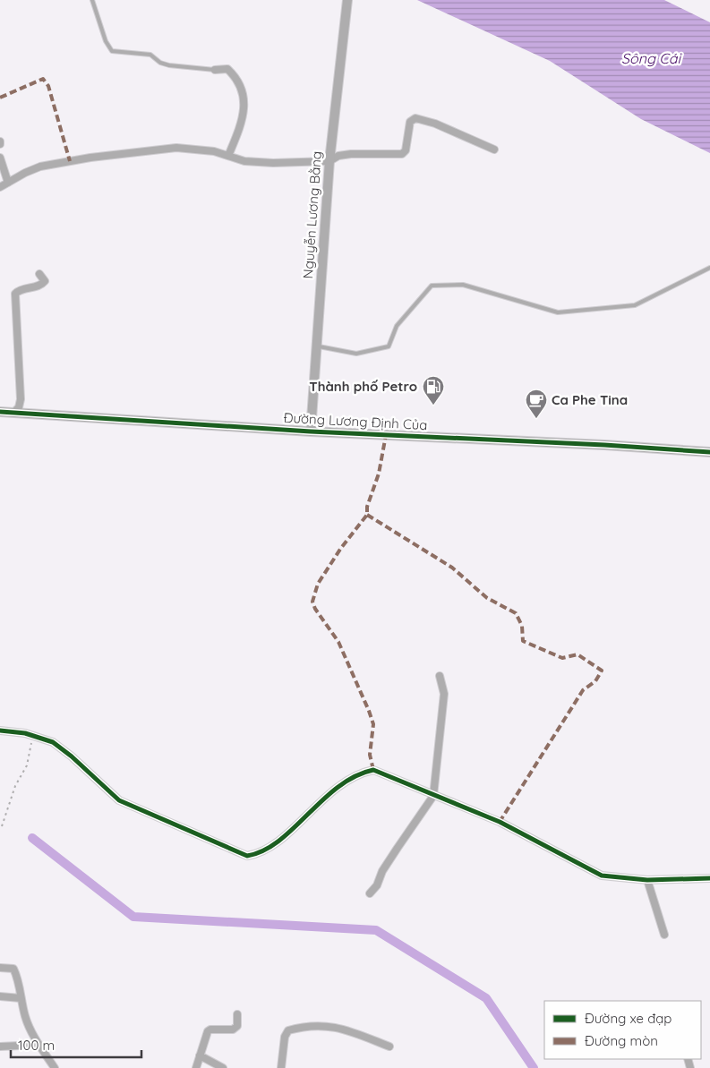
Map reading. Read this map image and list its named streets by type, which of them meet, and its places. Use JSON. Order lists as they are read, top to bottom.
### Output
{
  "streets": {
    "street": ["Nguyễn Lương Bằng", "Đường Lương Định Của"]
  },
  "crossings": [
    ["Nguyễn Lương Bằng", "Đường Lương Định Của"]
  ],
  "water": ["Sông Cái"],
  "places": {
    "fuel station": ["Thành phố Petro"],
    "cafe": ["Ca Phe Tina"]
  },
  "legend": ["Đường xe đạp", "Đường mòn"],
  "scale_bar": "100 m"
}
